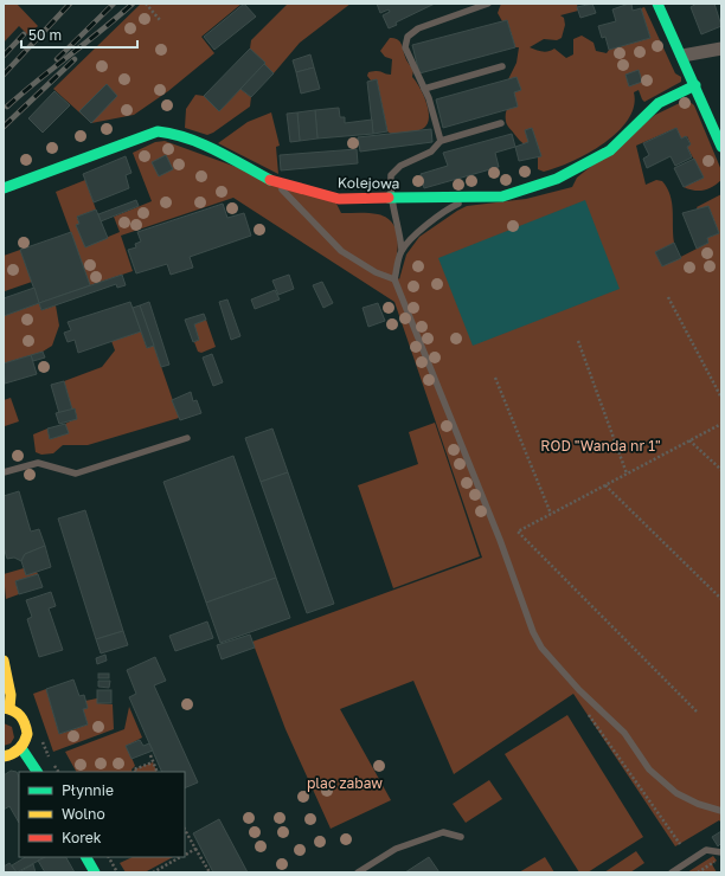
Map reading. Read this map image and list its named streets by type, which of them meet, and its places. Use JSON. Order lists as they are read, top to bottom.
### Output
{
  "streets": {
    "street": ["Kolejowa"]
  },
  "parks": ["ROD \"Wanda nr 1\"", "plac zabaw"],
  "legend": ["Płynnie", "Wolno", "Korek"],
  "scale_bar": "50 m"
}
